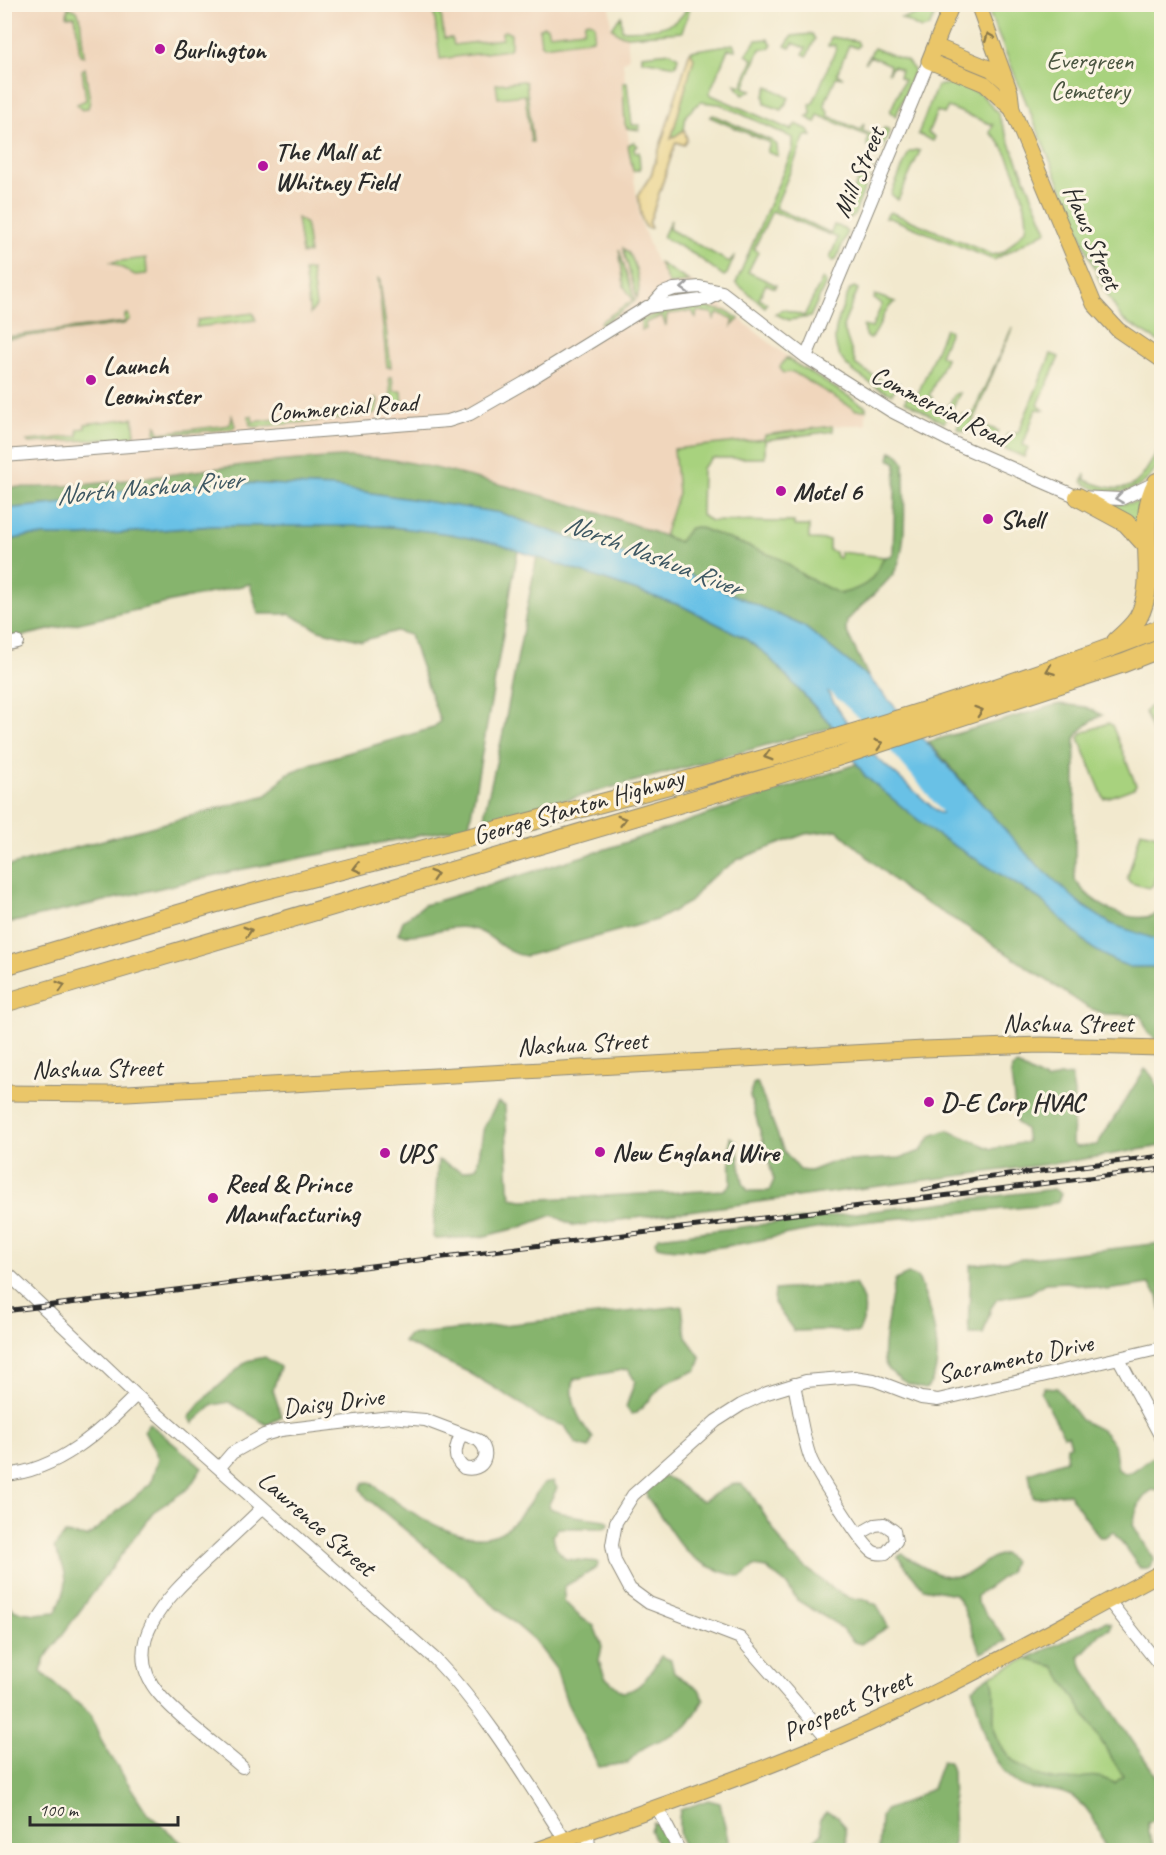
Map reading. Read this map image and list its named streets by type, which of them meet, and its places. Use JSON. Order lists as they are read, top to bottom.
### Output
{
  "streets": {
    "highway": ["George Stanton Highway"],
    "main road": [
      "Mill Street",
      "Haws Street",
      "Nashua Street",
      "Prospect Street"
    ],
    "street": [
      "Commercial Road",
      "Sacramento Drive",
      "Daisy Drive",
      "Lawrence Street"
    ]
  },
  "crossings": [
    ["Mill Street", "Haws Street"],
    ["Mill Street", "Commercial Road"],
    ["Sacramento Drive", "Prospect Street"],
    ["Daisy Drive", "Lawrence Street"],
    ["Lawrence Street", "Prospect Street"]
  ],
  "water": ["North Nashua River"],
  "parks": ["Evergreen Cemetery"],
  "places": [
    "Burlington",
    "The Mall at Whitney Field",
    "Launch Leominster",
    "Motel 6",
    "Shell",
    "D-E Corp HVAC",
    "New England Wire",
    "UPS",
    "Reed & Prince Manufacturing"
  ],
  "scale_bar": "100 m"
}
